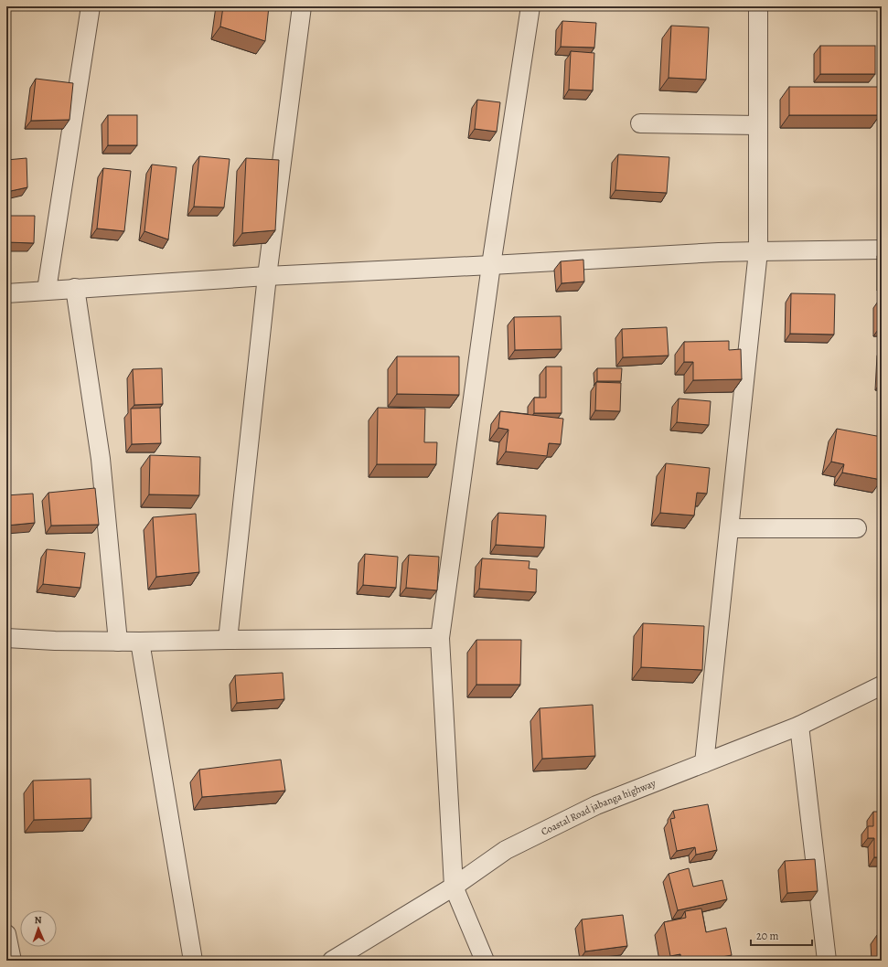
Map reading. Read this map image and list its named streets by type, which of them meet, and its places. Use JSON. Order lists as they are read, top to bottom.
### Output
{
  "streets": {
    "street": ["Coastal Road jabanga highway"]
  },
  "scale_bar": "20 m",
  "north": "top"
}
